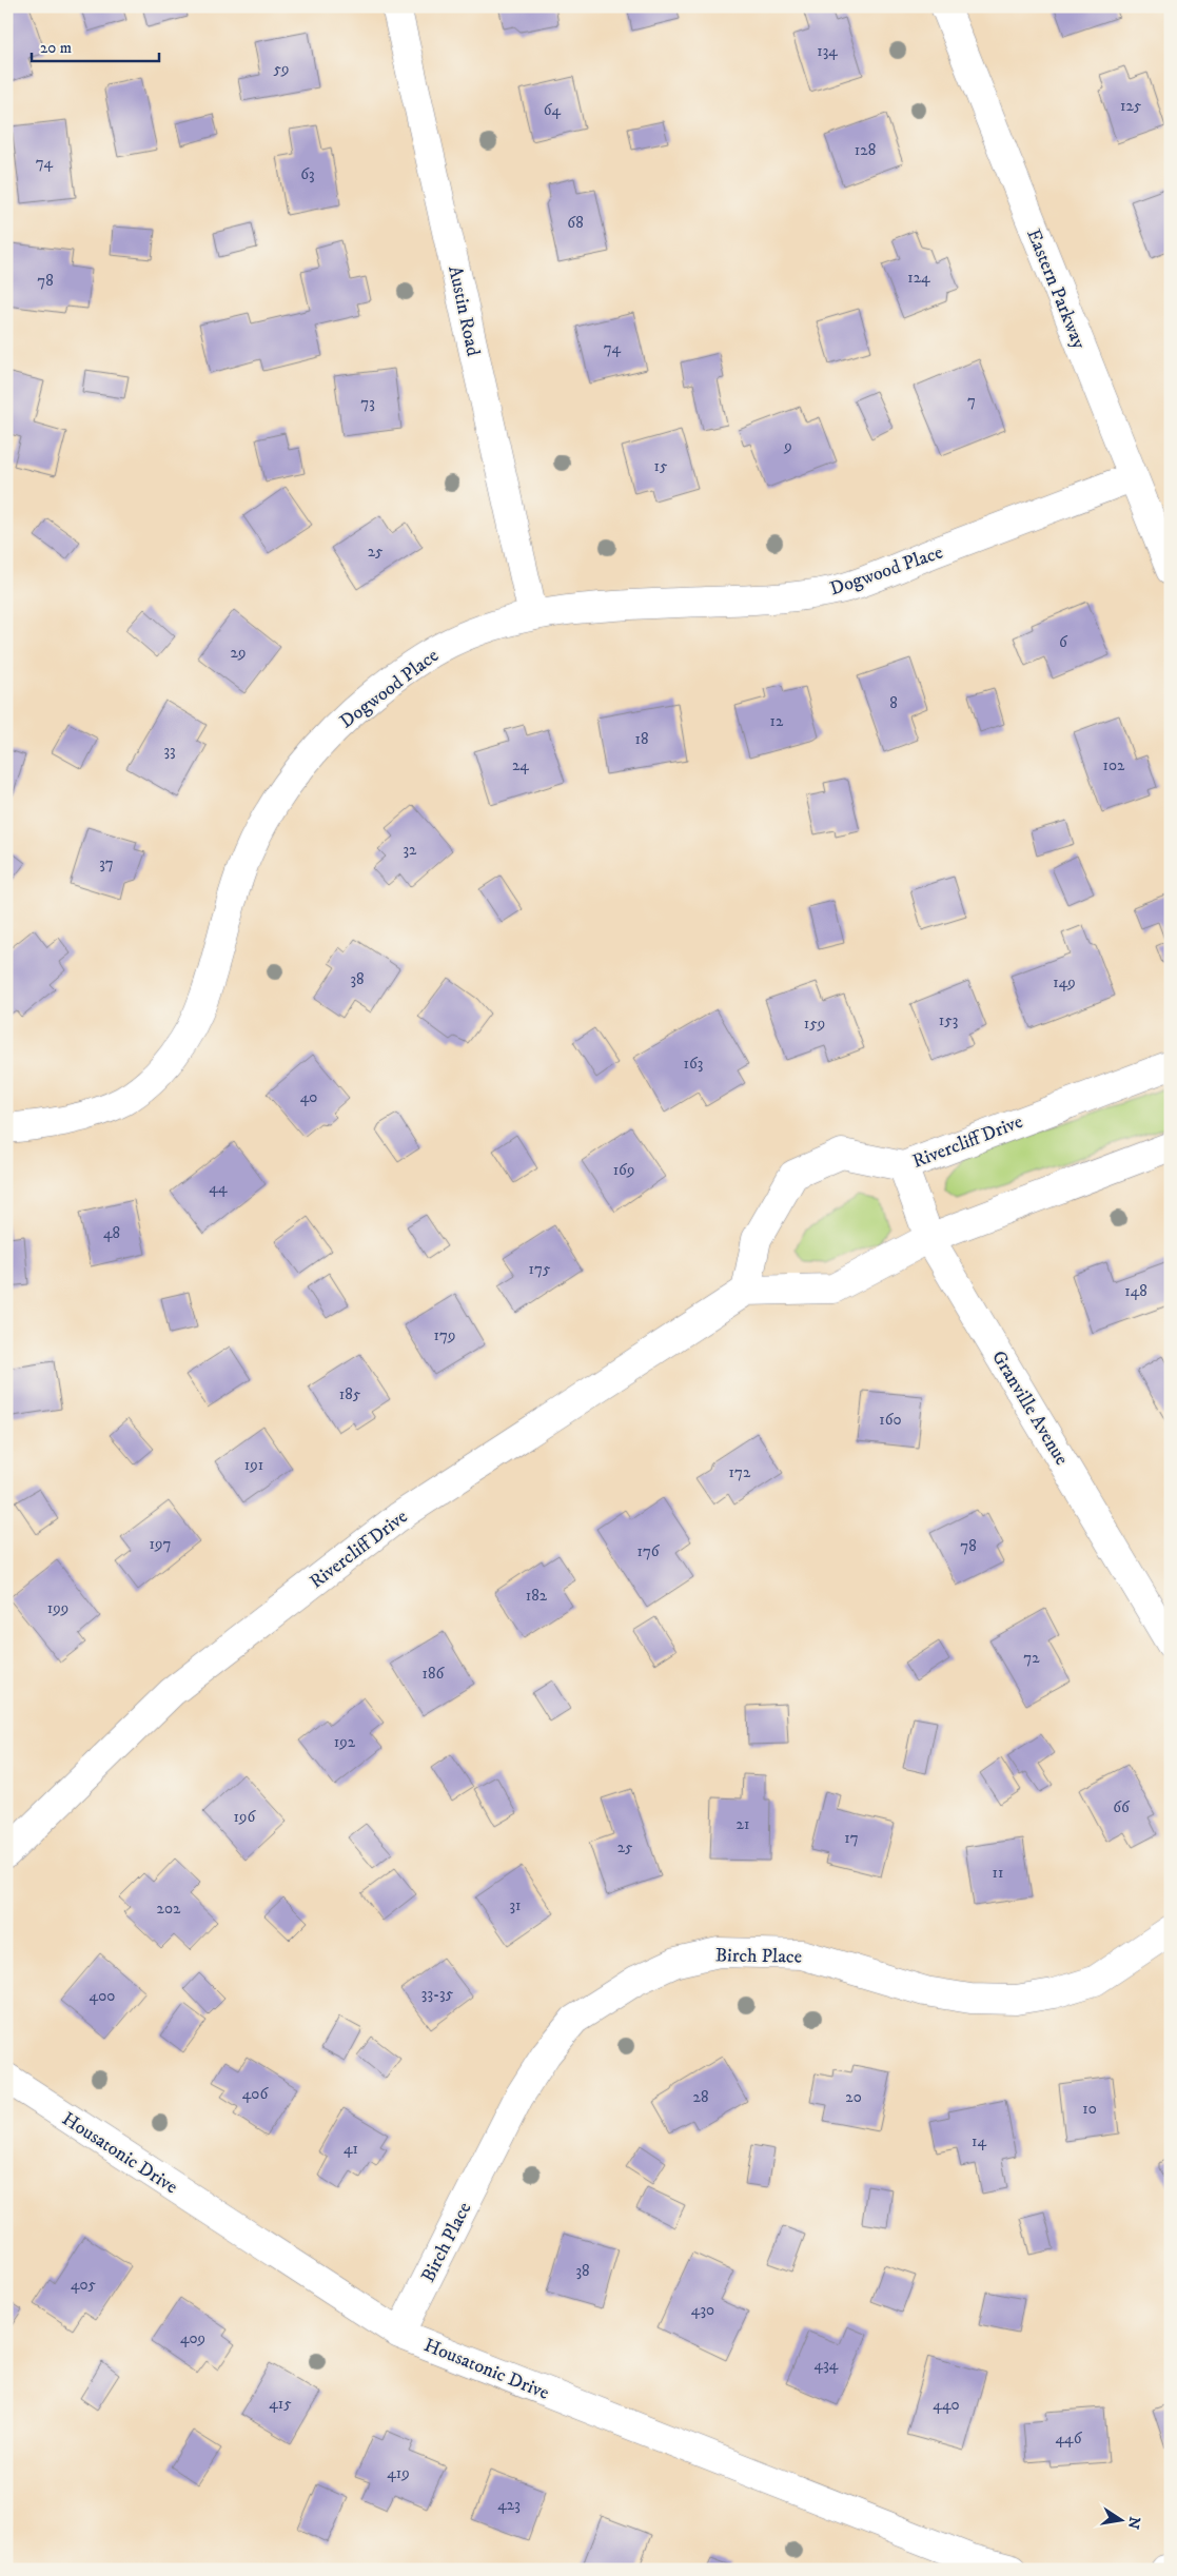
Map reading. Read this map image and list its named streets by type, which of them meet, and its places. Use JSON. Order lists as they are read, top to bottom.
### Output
{
  "streets": {
    "street": [
      "Eastern Parkway",
      "Austin Road",
      "Dogwood Place",
      "Rivercliff Drive",
      "Granville Avenue",
      "Birch Place",
      "Housatonic Drive"
    ]
  },
  "crossings": [
    ["Eastern Parkway", "Dogwood Place"],
    ["Austin Road", "Dogwood Place"],
    ["Rivercliff Drive", "Granville Avenue"],
    ["Birch Place", "Housatonic Drive"]
  ],
  "house_numbers": [
    "134",
    "59",
    "125",
    "64",
    "128",
    "74",
    "63",
    "68",
    "124",
    "78",
    "74",
    "7",
    "73",
    "9",
    "15",
    "25",
    "6",
    "29",
    "8",
    "12",
    "18",
    "33",
    "24",
    "102",
    "32",
    "37",
    "38",
    "149",
    "153",
    "159",
    "163",
    "40",
    "169",
    "44",
    "48",
    "175",
    "148",
    "179",
    "185",
    "160",
    "191",
    "172",
    "197",
    "78",
    "176",
    "182",
    "199",
    "72",
    "186",
    "192",
    "66",
    "196",
    "21",
    "17",
    "25",
    "11",
    "31",
    "202",
    "33-35",
    "400",
    "406",
    "28",
    "20",
    "10",
    "14",
    "41",
    "38",
    "405",
    "430",
    "409",
    "434",
    "415",
    "440",
    "446",
    "419",
    "423"
  ],
  "scale_bar": "20 m",
  "north": "right"
}
